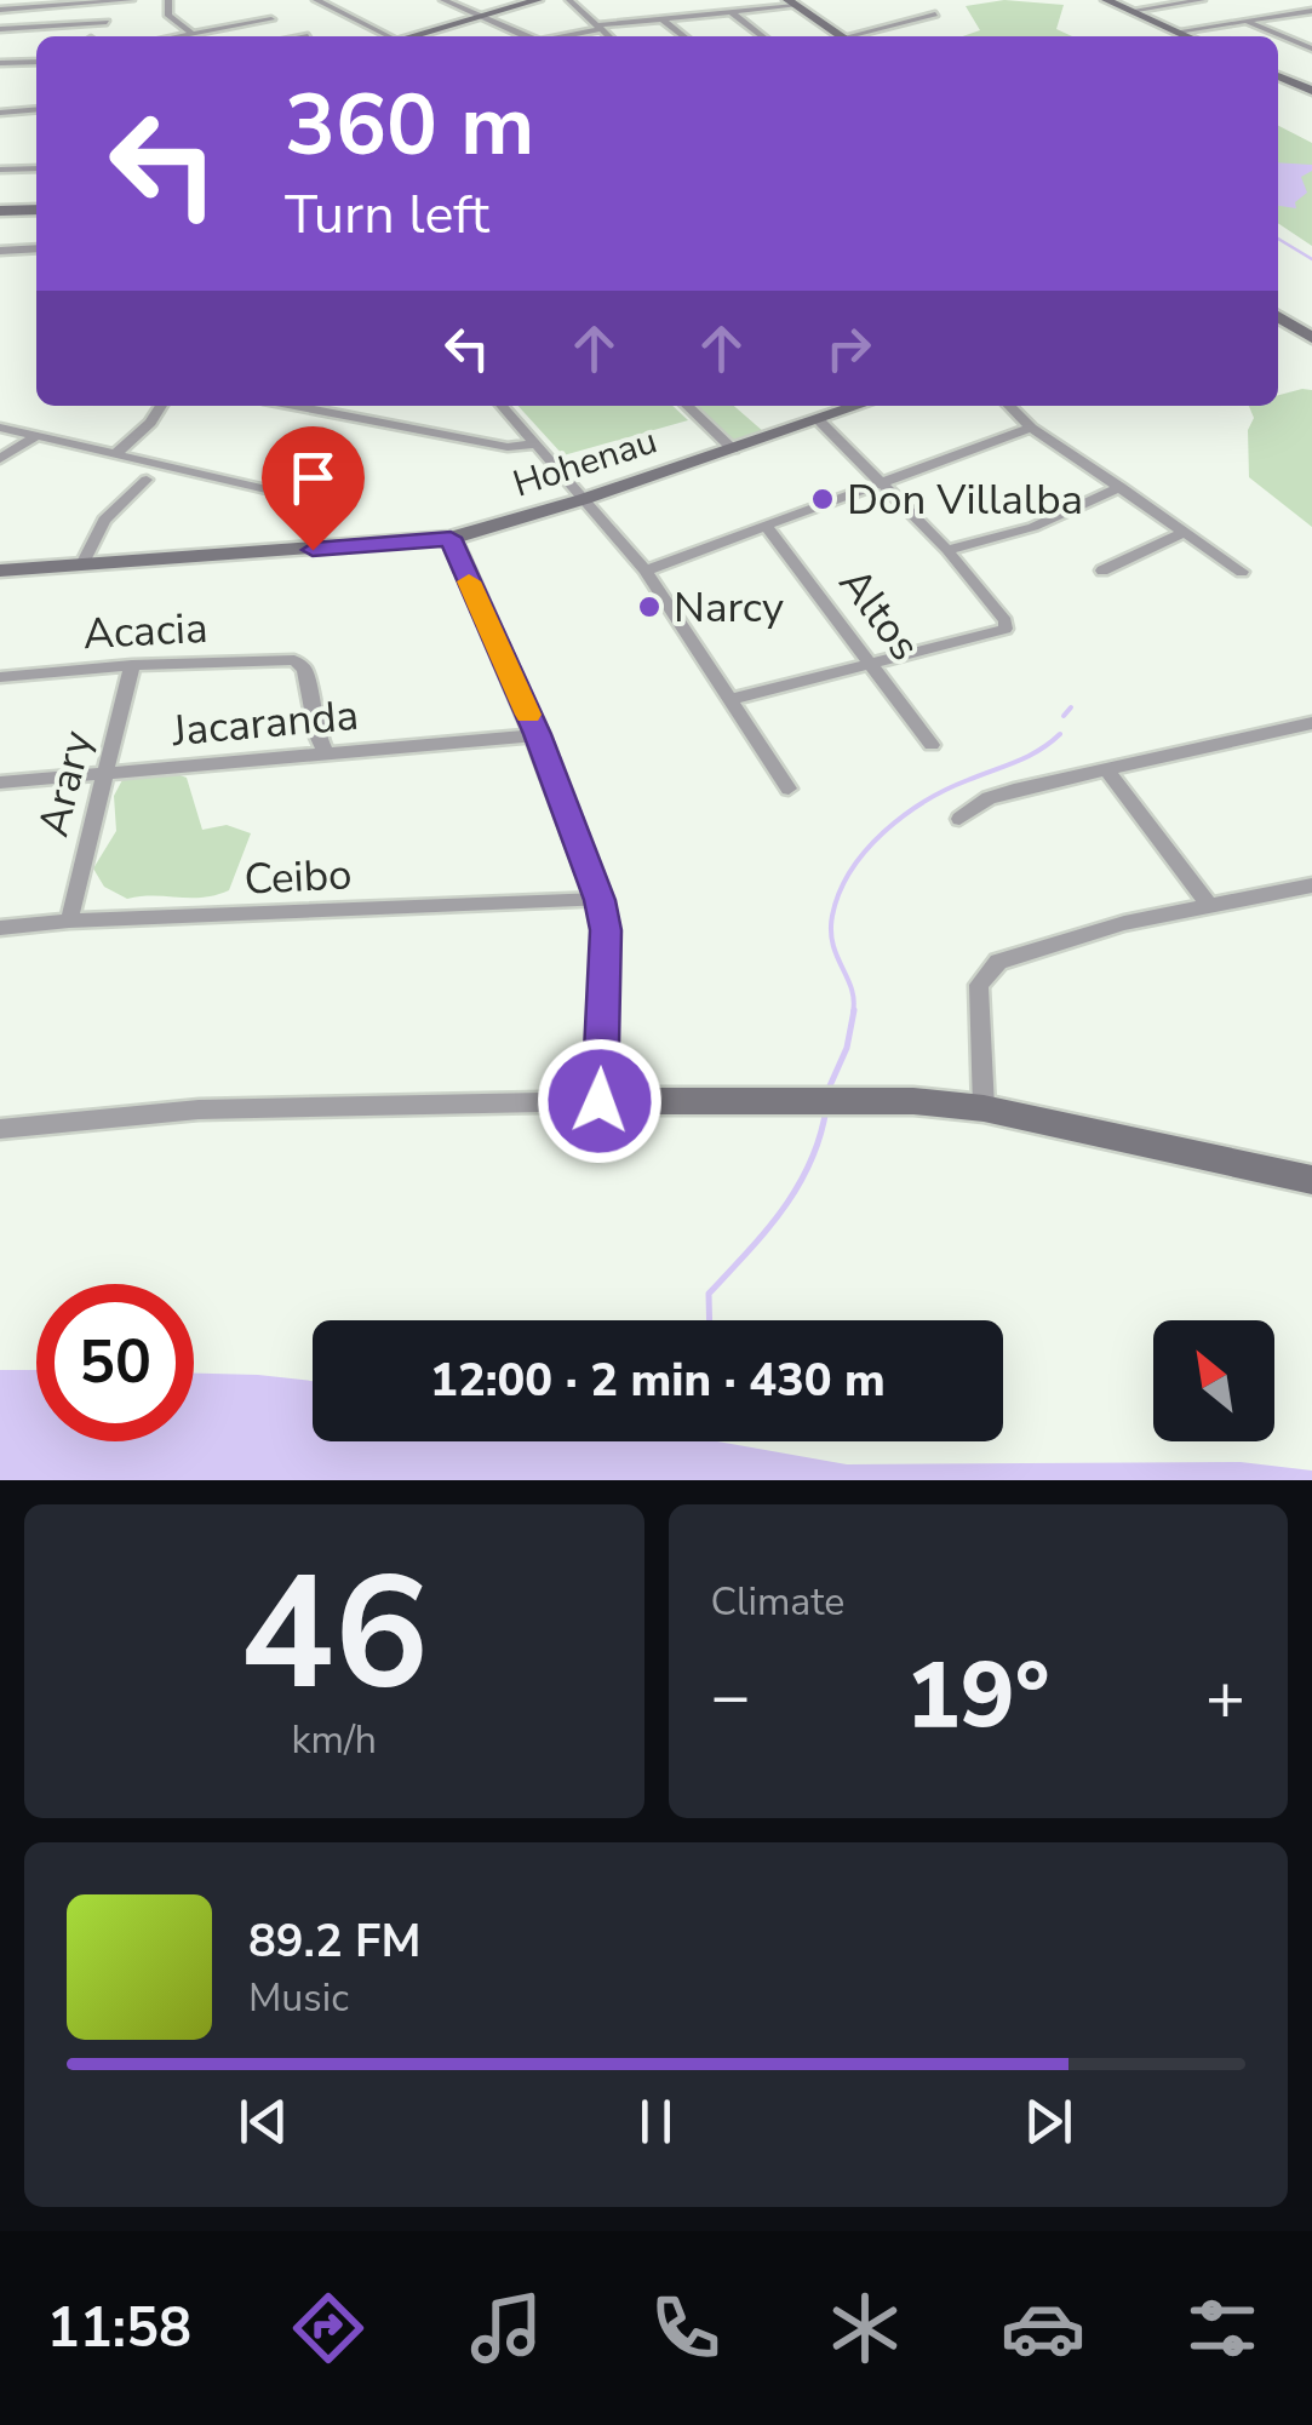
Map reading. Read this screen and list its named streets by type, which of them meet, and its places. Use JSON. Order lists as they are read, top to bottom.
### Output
{
  "streets": {
    "street": [
      "Hohenau",
      "Altos",
      "Acacia",
      "Jacaranda",
      "Arary",
      "Ceibo"
    ]
  },
  "crossings": [
    ["Acacia", "Jacaranda"],
    ["Acacia", "Arary"],
    ["Jacaranda", "Arary"],
    ["Arary", "Ceibo"]
  ],
  "places": ["Don Villalba", "Narcy"],
  "north": "top left",
  "page": {
    "turn": ["360 m", "Turn left"],
    "limit": "50",
    "trip": "12:00 · 2 min · 430 m",
    "tile": [
      ["46", "km/h"],
      "Climate"
    ],
    "heat": ["−", "19°", "+"],
    "song": ["89.2 FM", "Music"],
    "tabs": "11:58"
  }
}
